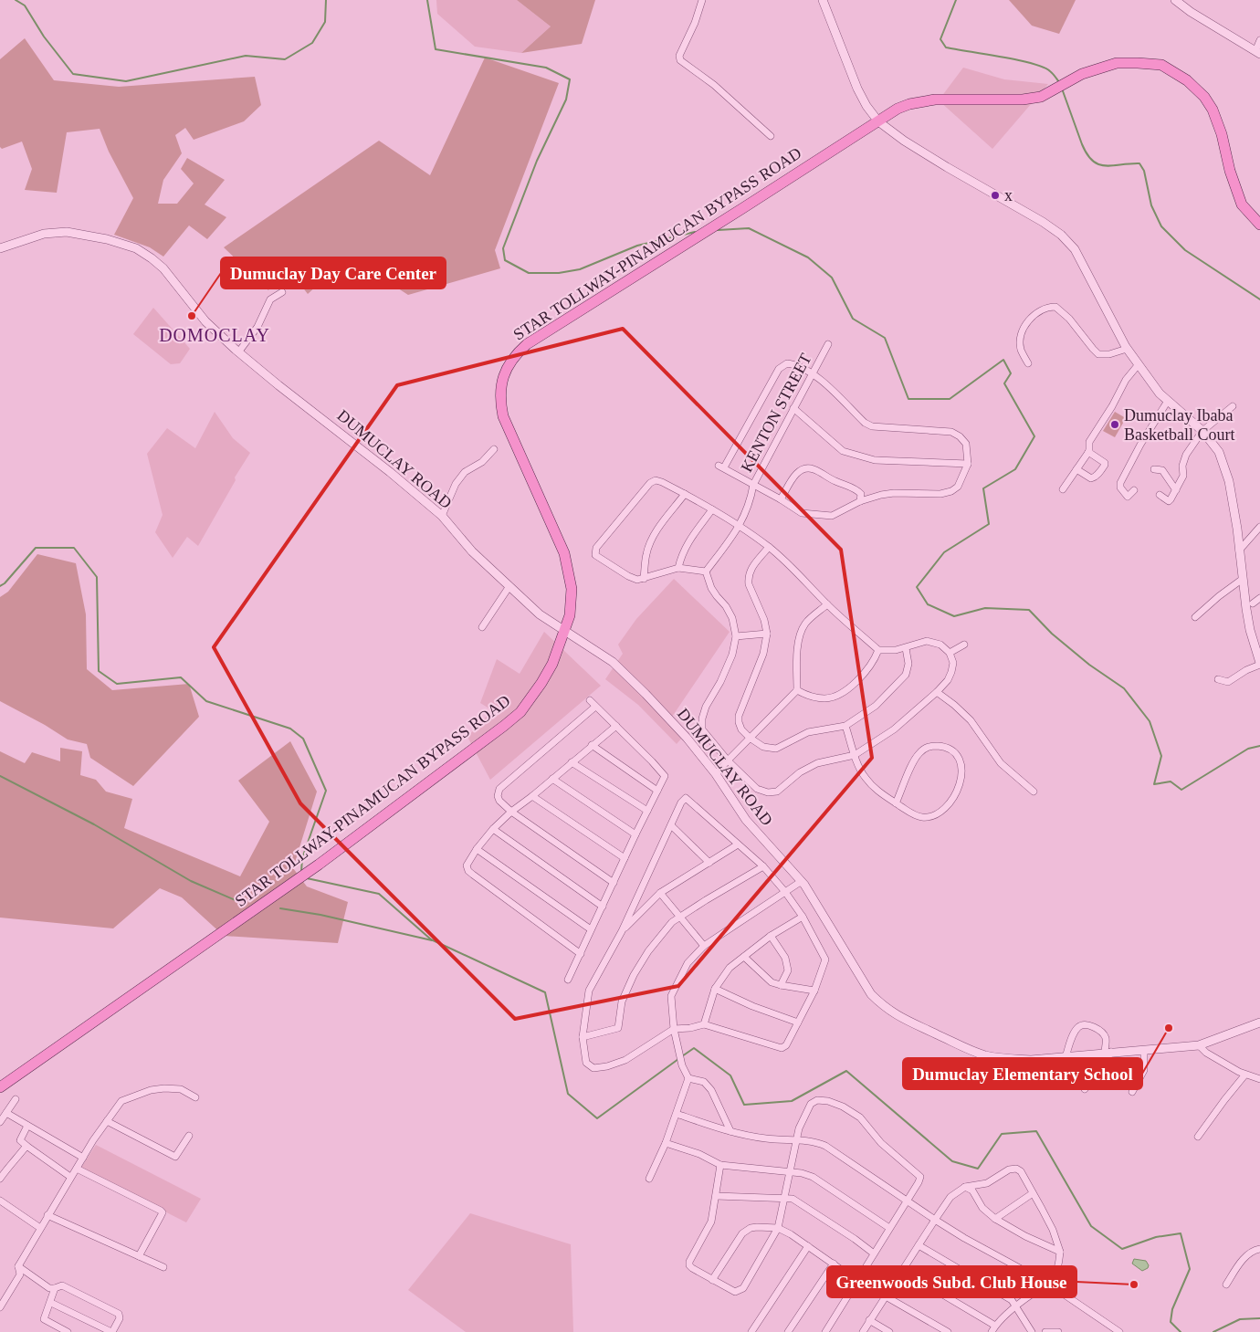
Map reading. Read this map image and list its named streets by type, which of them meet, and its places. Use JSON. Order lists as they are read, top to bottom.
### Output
{
  "streets": {
    "main road": ["STAR TOLLWAY-PINAMUCAN BYPASS ROAD"],
    "street": ["KENTON STREET", "DUMUCLAY ROAD"]
  },
  "crossings": [
    ["STAR TOLLWAY-PINAMUCAN BYPASS ROAD", "DUMUCLAY ROAD"]
  ],
  "districts": ["DOMOCLAY"],
  "places": [
    "x",
    "Dumuclay Day Care Center",
    "Dumuclay Ibaba Basketball Court",
    "Dumuclay Elementary School",
    "Greenwoods Subd. Club House"
  ]
}
